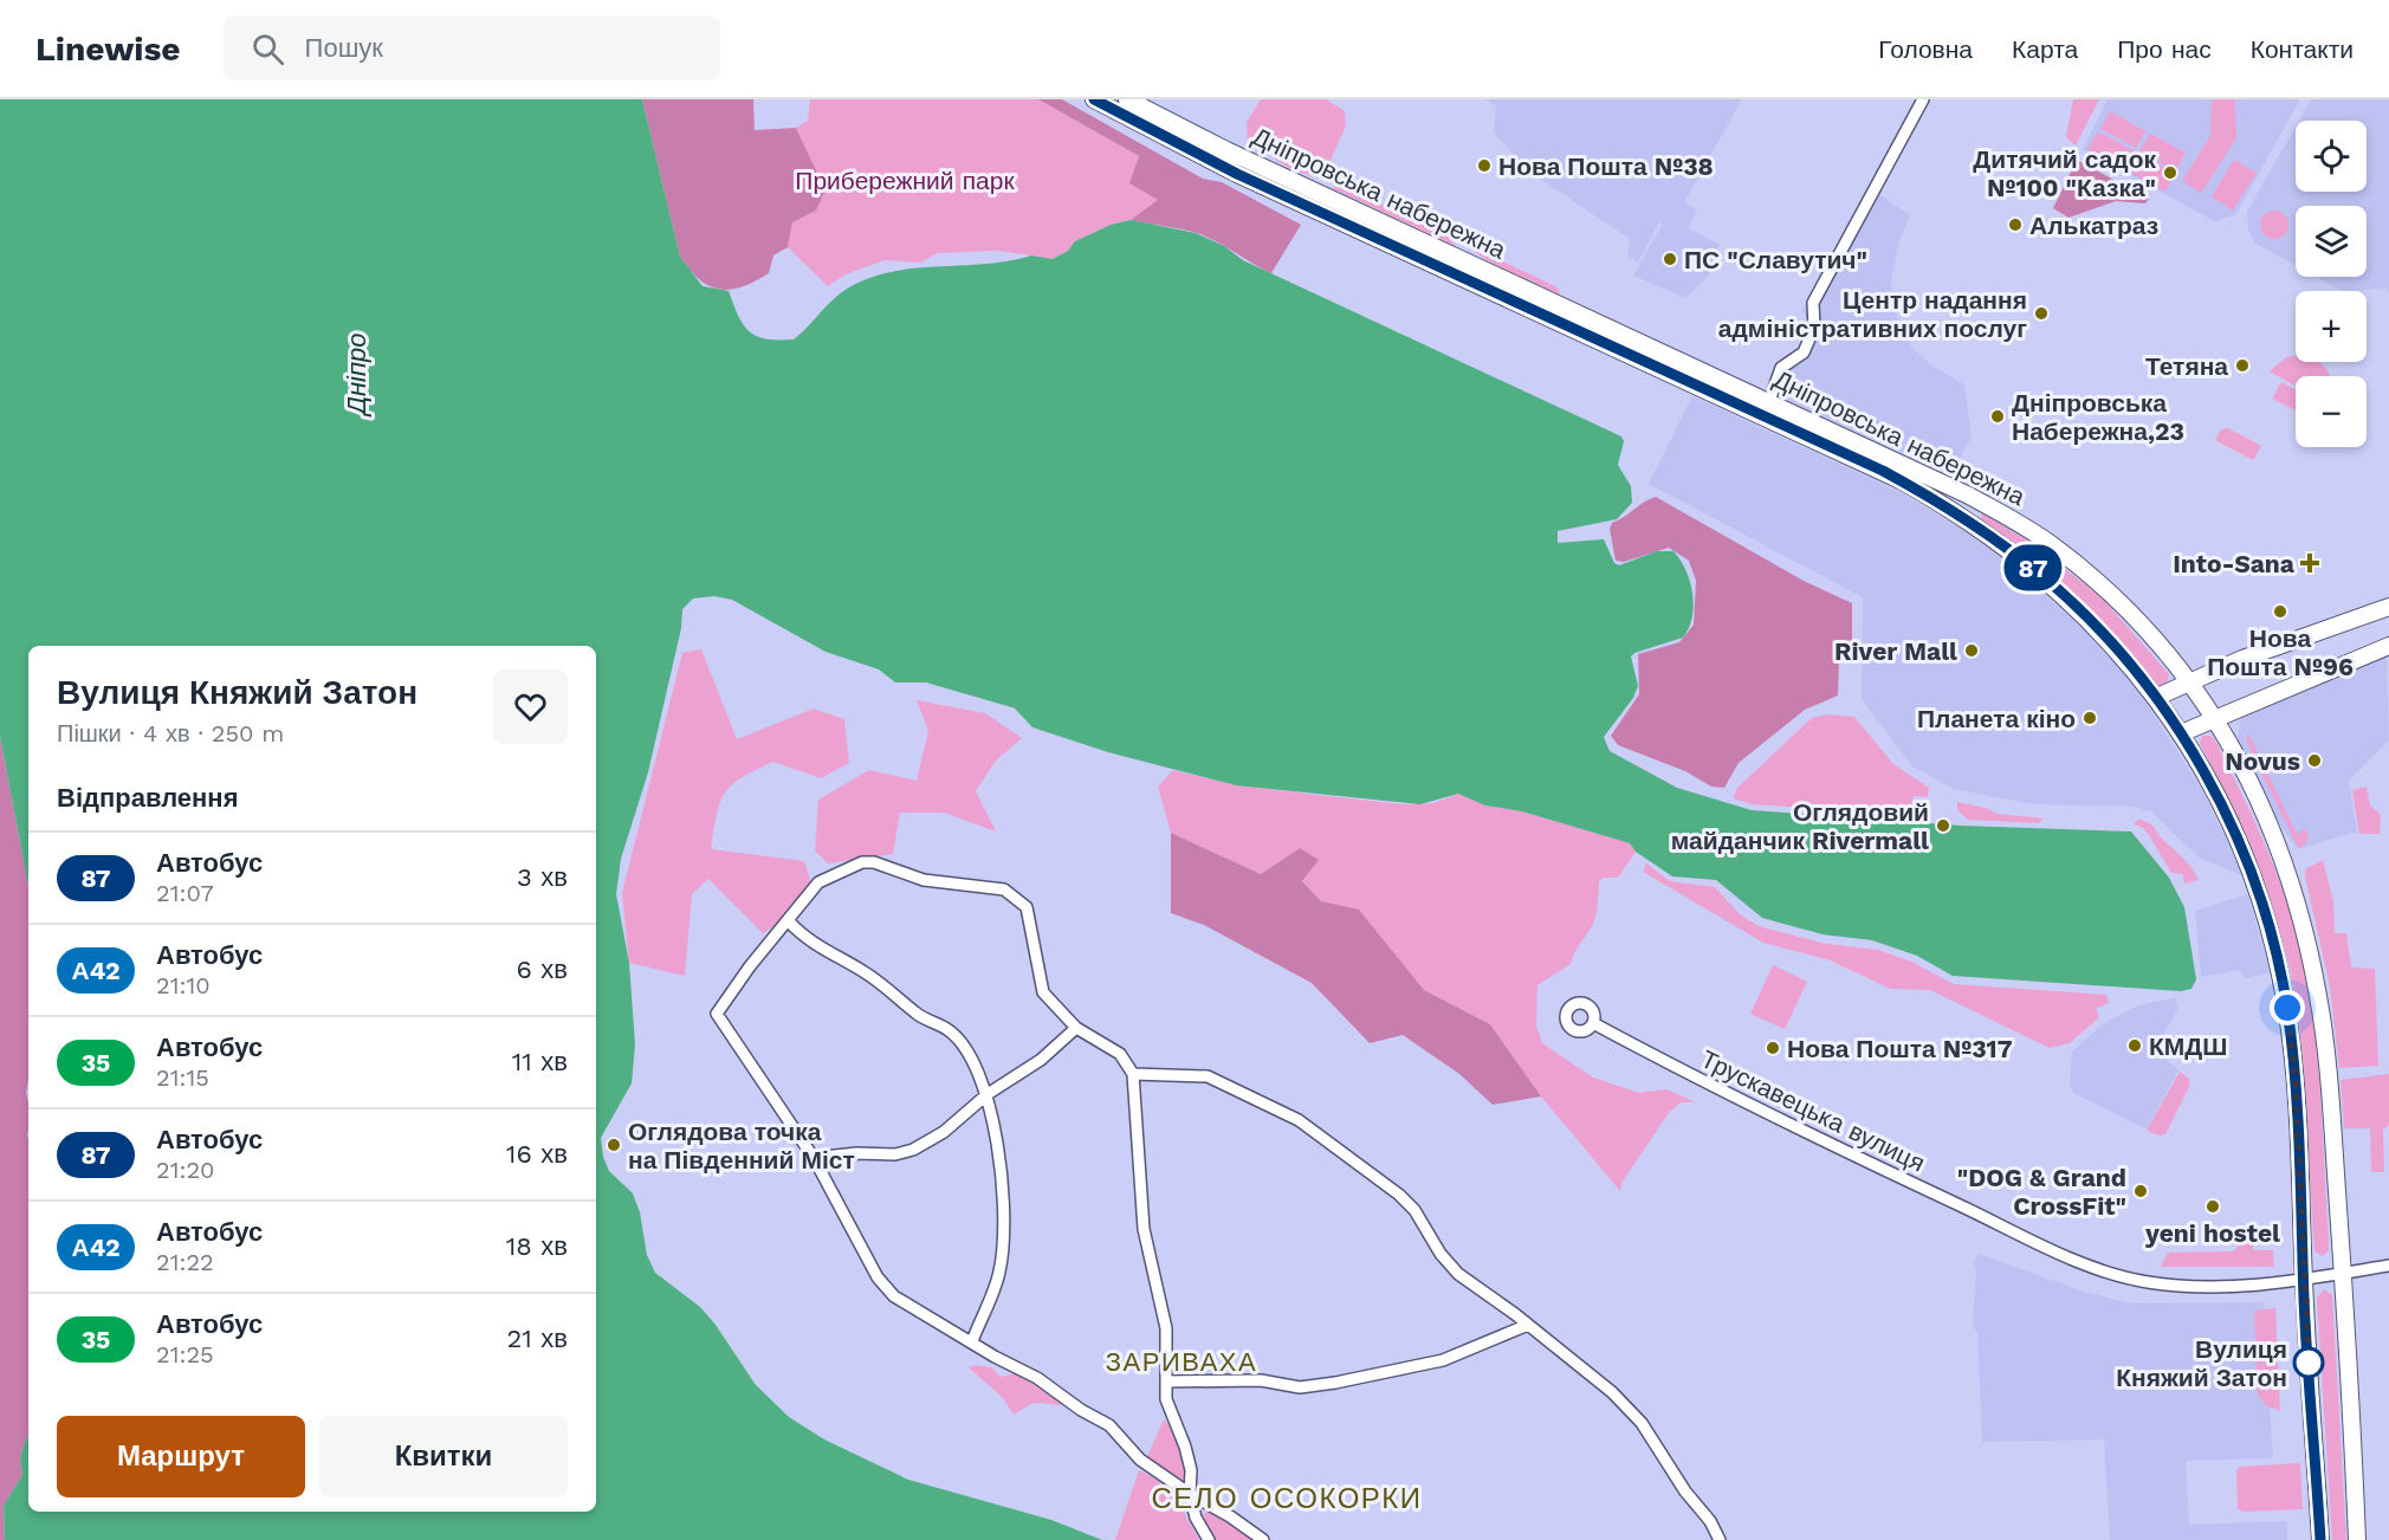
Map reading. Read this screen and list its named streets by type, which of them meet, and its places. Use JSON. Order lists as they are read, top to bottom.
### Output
{
  "streets": {
    "main road": ["Дніпровська набережна"],
    "street": ["Трускавецька вулиця"]
  },
  "crossings": [
    ["Дніпровська набережна", "Трускавецька вулиця"]
  ],
  "districts": ["ЗАРИВАХА", "СЕЛО ОСОКОРКИ"],
  "water": ["Дніпро"],
  "parks": ["Прибережний парк"],
  "places": {
    "other": [
      "Нова Пошта №38",
      "Дитячий садок №100 \"Казка\"",
      "Алькатраз",
      "ПС \"Славутич\"",
      "Центр надання адміністративних послуг",
      "Тетяна",
      "Дніпровська Набережна,23",
      "Нова Пошта №96",
      "River Mall",
      "Планета кіно",
      "Novus",
      "Оглядовий майданчик Rivermall",
      "КМДШ",
      "Нова Пошта №317",
      "Оглядова точка на Південний Міст",
      "\"DOG & Grand CrossFit\"",
      "yeni hostel",
      "Вулиця Княжий Затон"
    ],
    "health": ["Into-Sana"]
  },
  "lines": ["bus line 87"],
  "page": {
    "header": "Linewise",
    "search": "Пошук",
    "nav": [
      "Головна",
      "Карта",
      "Про нас",
      "Контакти"
    ],
    "on_map": "87",
    "map_buttons": ["+", "−"],
    "heading": [
      ["Вулиця Княжий Затон", "Пішки · 4 хв · 250 m"],
      "Відправлення"
    ],
    "list": [
      {
        "mark": "87",
        "name": "Автобус",
        "note": "21:07",
        "value": "3 хв"
      },
      {
        "mark": "А42",
        "name": "Автобус",
        "note": "21:10",
        "value": "6 хв"
      },
      {
        "mark": "35",
        "name": "Автобус",
        "note": "21:15",
        "value": "11 хв"
      },
      {
        "mark": "87",
        "name": "Автобус",
        "note": "21:20",
        "value": "16 хв"
      },
      {
        "mark": "А42",
        "name": "Автобус",
        "note": "21:22",
        "value": "18 хв"
      },
      {
        "mark": "35",
        "name": "Автобус",
        "note": "21:25",
        "value": "21 хв"
      }
    ],
    "buttons": ["Маршрут", "Квитки"]
  }
}
